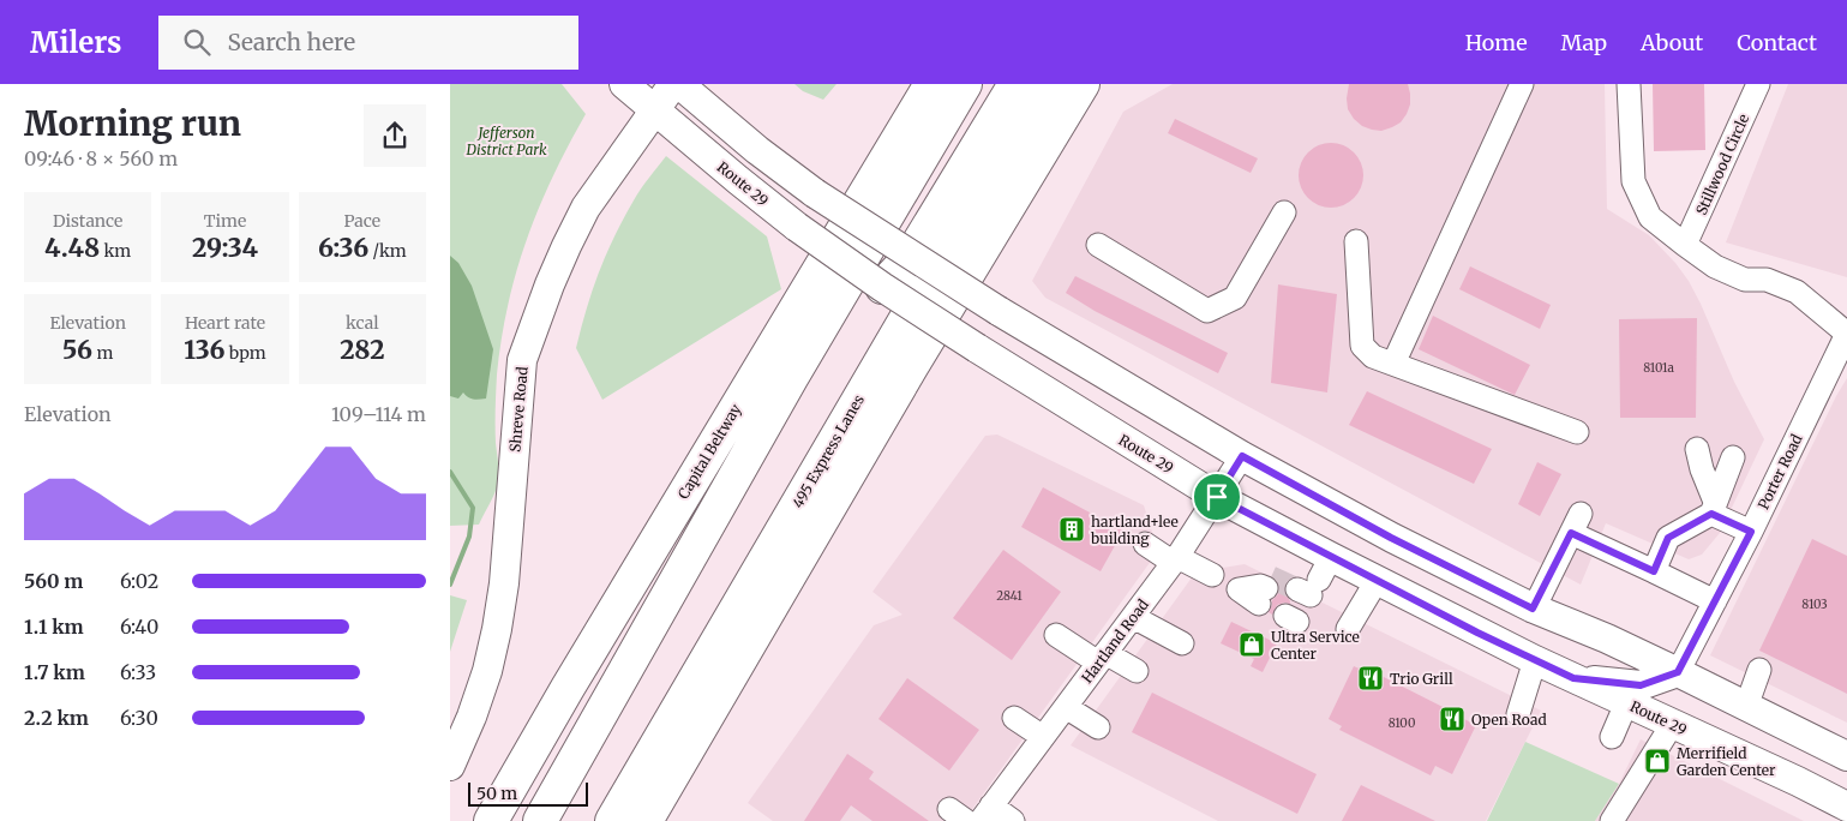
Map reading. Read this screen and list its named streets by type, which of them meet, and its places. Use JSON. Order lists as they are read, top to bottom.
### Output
{
  "streets": {
    "highway": ["Capital Beltway", "495 Express Lanes"],
    "main road": ["Route 29", "Shreve Road"],
    "street": ["Stillwood Circle", "Porter Road", "Hartland Road"]
  },
  "crossings": [
    ["Route 29", "Shreve Road"],
    ["Route 29", "Hartland Road"]
  ],
  "parks": ["Jefferson District Park"],
  "places": {
    "building": ["hartland+lee building"],
    "shop": ["Ultra Service Center", "Merrifield Garden Center"],
    "restaurant": ["Trio Grill", "Open Road"]
  },
  "house_numbers": [
    "8101a",
    "2841",
    "8103",
    "8100"
  ],
  "scale_bar": "50 m",
  "page": {
    "header": "Milers",
    "search": "Search here",
    "nav": [
      "Home",
      "Map",
      "About",
      "Contact"
    ],
    "heading": ["Morning run", "09:46 · 8 × 560 m"],
    "stats": [
      ["Distance", "4.48 km"],
      ["Time", "29:34"],
      ["Pace", "6:36 /km"],
      ["Elevation", "56 m"],
      ["Heart rate", "136 bpm"],
      ["kcal", "282"]
    ],
    "chart": ["Elevation", "109–114 m"],
    "list": [
      {
        "name": "560 m",
        "note": "6:02"
      },
      {
        "name": "1.1 km",
        "note": "6:40"
      },
      {
        "name": "1.7 km",
        "note": "6:33"
      },
      {
        "name": "2.2 km",
        "note": "6:30"
      }
    ],
    "scale": "50 m"
  }
}
